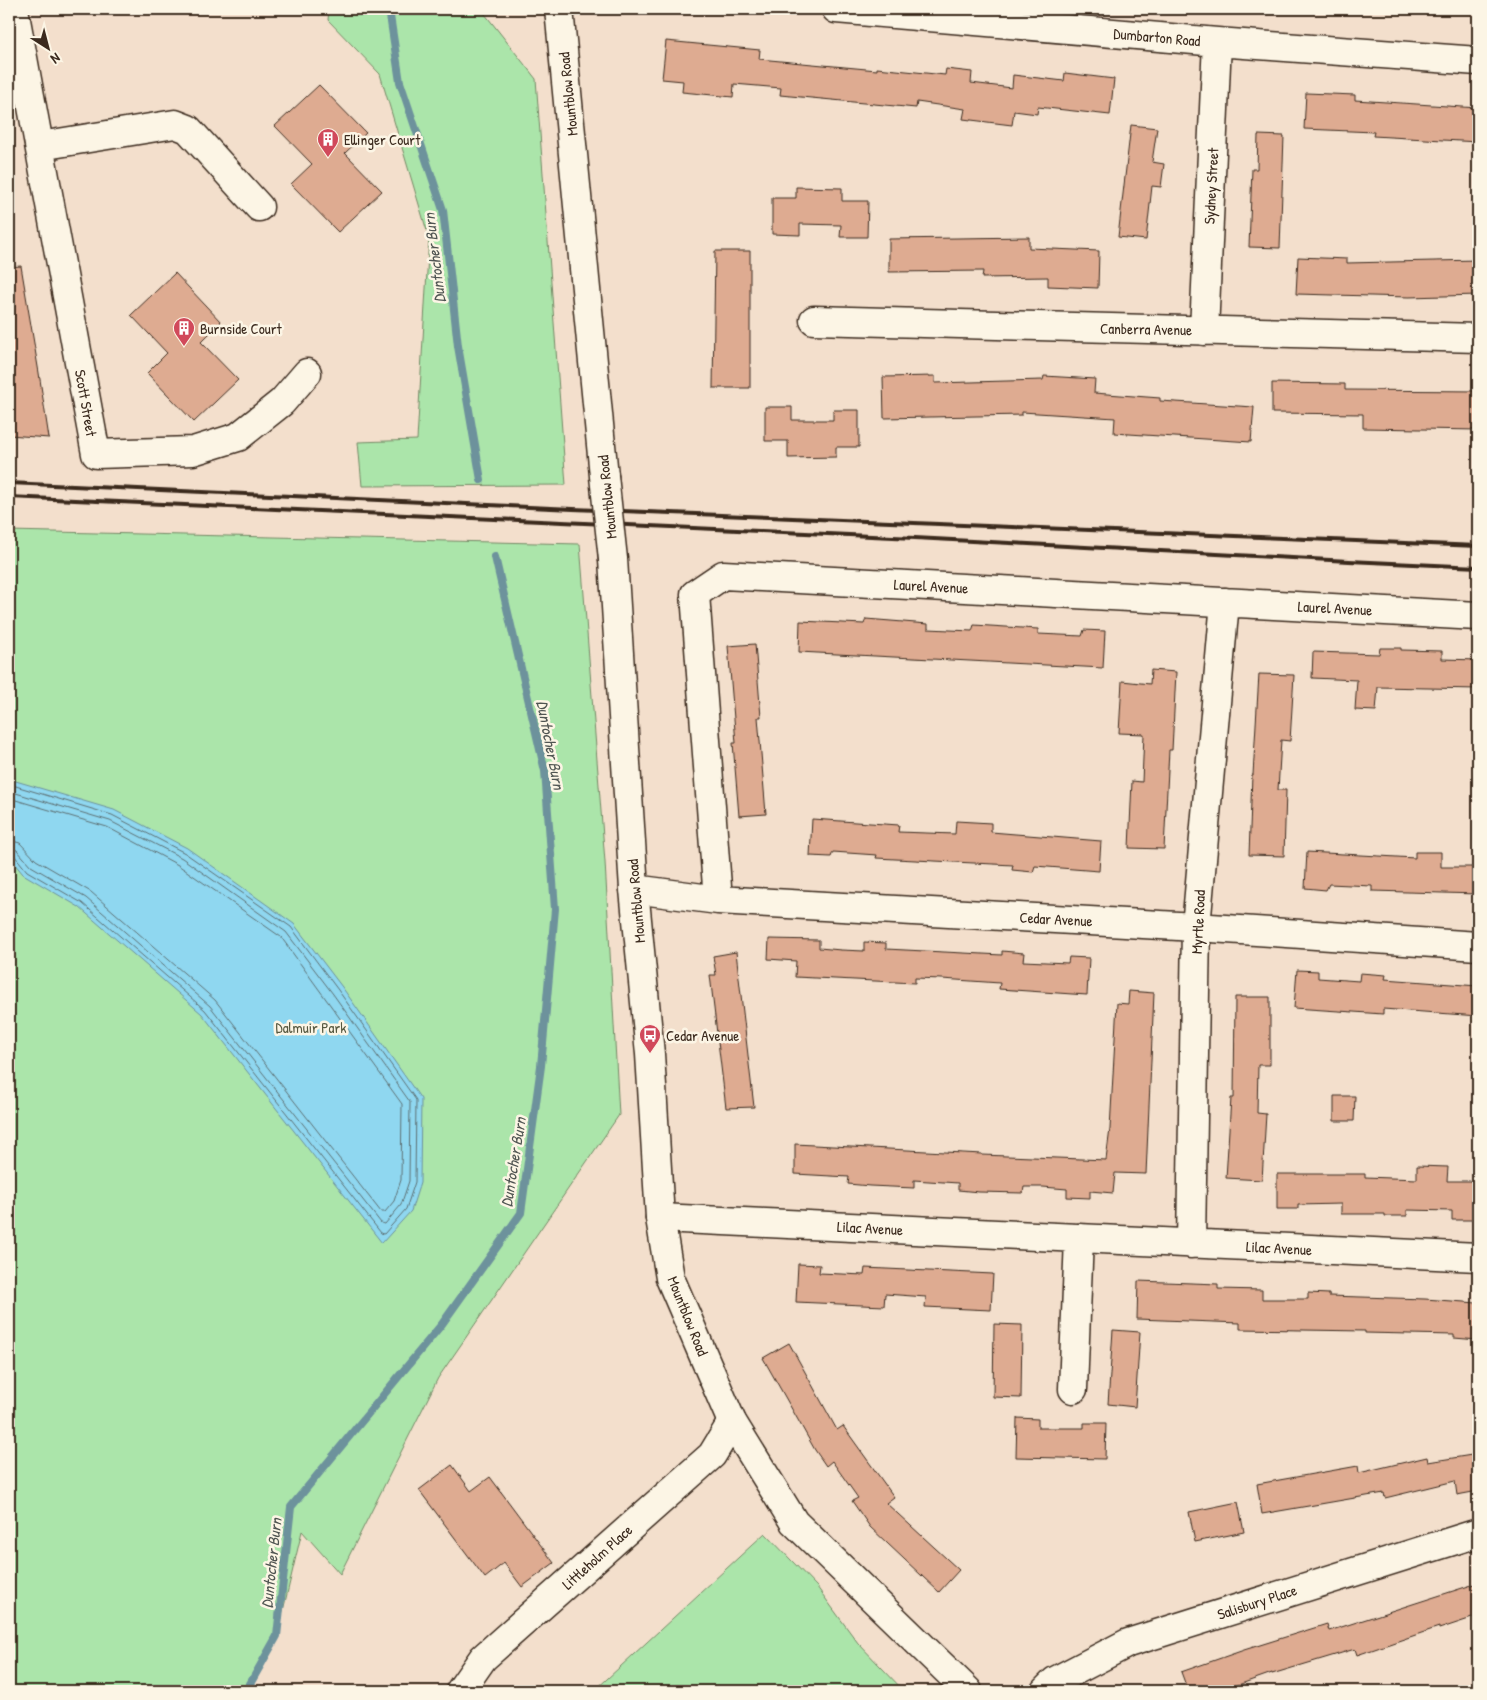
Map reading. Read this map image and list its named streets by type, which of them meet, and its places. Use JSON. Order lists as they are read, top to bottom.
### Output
{
  "streets": {
    "street": [
      "Dumbarton Road",
      "Mountblow Road",
      "Sydney Street",
      "Canberra Avenue",
      "Scott Street",
      "Laurel Avenue",
      "Cedar Avenue",
      "Myrtle Road",
      "Lilac Avenue",
      "Littleholm Place",
      "Salisbury Place"
    ]
  },
  "crossings": [
    ["Dumbarton Road", "Sydney Street"],
    ["Mountblow Road", "Cedar Avenue"],
    ["Mountblow Road", "Lilac Avenue"],
    ["Mountblow Road", "Littleholm Place"],
    ["Sydney Street", "Canberra Avenue"],
    ["Laurel Avenue", "Cedar Avenue"],
    ["Laurel Avenue", "Myrtle Road"],
    ["Cedar Avenue", "Myrtle Road"],
    ["Myrtle Road", "Lilac Avenue"]
  ],
  "water": ["Duntocher Burn"],
  "parks": ["Dalmuir Park"],
  "places": {
    "building": ["Ellinger Court", "Burnside Court"],
    "bus stop": ["Cedar Avenue"]
  },
  "north": "bottom right"
}
